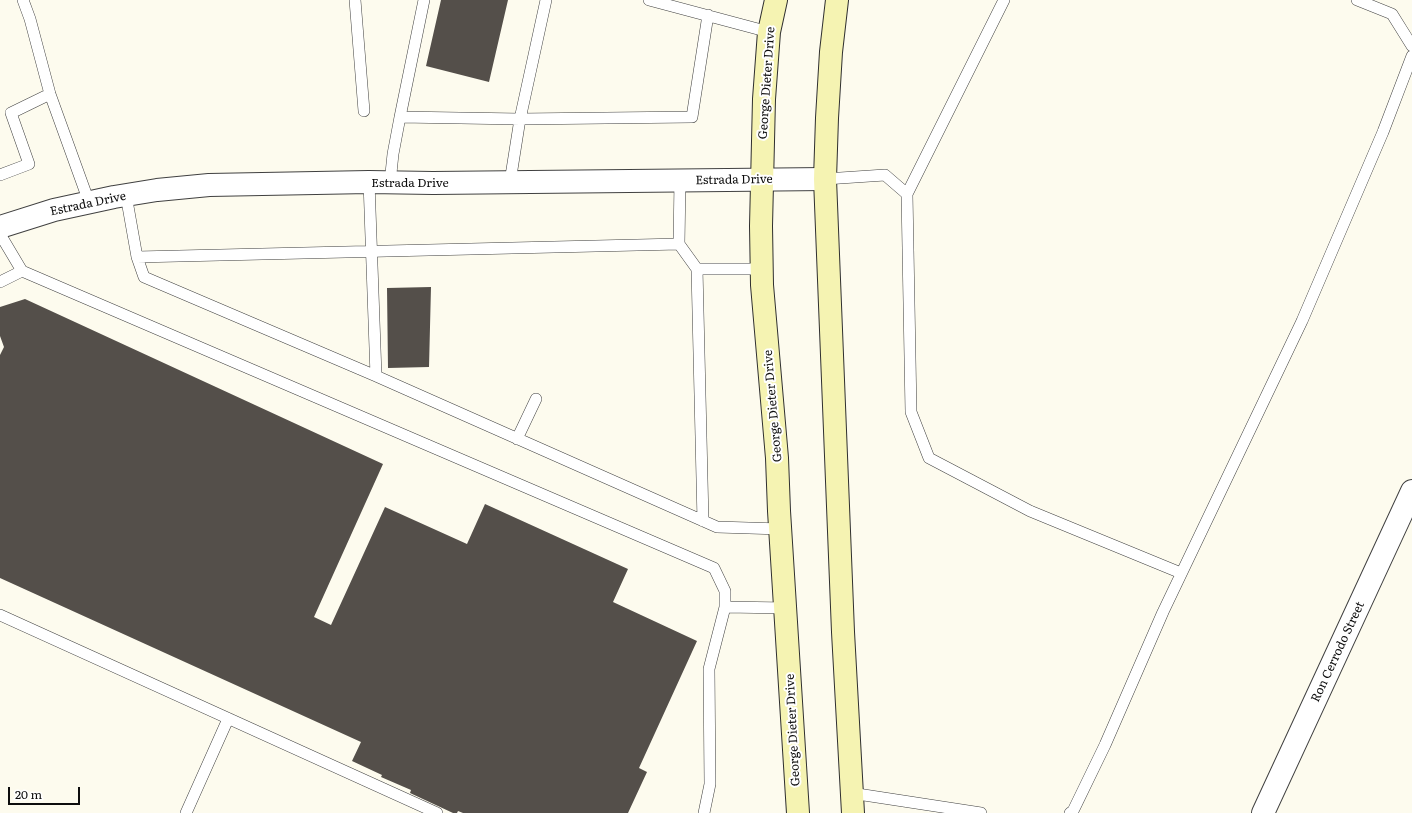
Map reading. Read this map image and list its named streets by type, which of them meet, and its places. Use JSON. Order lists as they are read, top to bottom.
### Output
{
  "streets": {
    "main road": ["George Dieter Drive"],
    "street": ["Estrada Drive", "Ron Cerrodo Street"]
  },
  "crossings": [
    ["George Dieter Drive", "Estrada Drive"]
  ],
  "scale_bar": "20 m"
}
